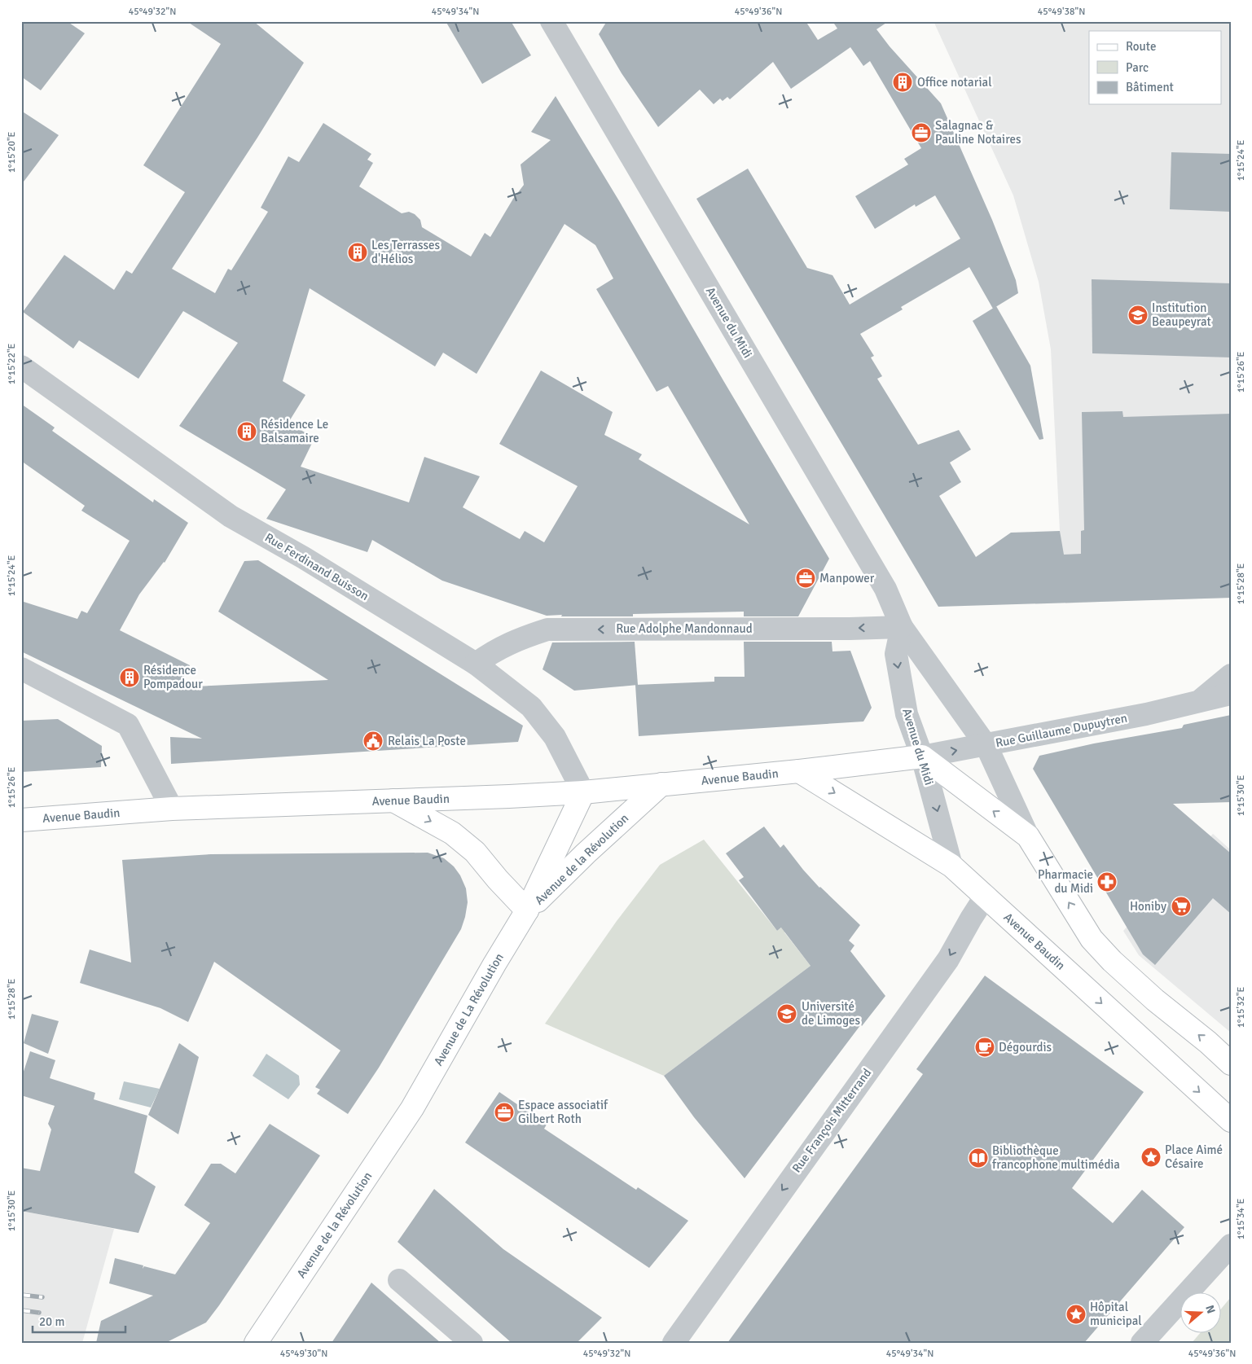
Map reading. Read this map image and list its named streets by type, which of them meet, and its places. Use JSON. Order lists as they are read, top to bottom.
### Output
{
  "streets": {
    "main road": ["Avenue Baudin", "Avenue de la Révolution", "Avenue de La Révolution"],
    "street": [
      "Avenue du Midi",
      "Rue Ferdinand Buisson",
      "Rue Adolphe Mandonnaud",
      "Rue Guillaume Dupuytren",
      "Rue François Mitterrand"
    ]
  },
  "crossings": [
    ["Avenue du Midi", "Rue Adolphe Mandonnaud"],
    ["Avenue du Midi", "Rue Guillaume Dupuytren"],
    ["Avenue du Midi", "Avenue Baudin"],
    ["Rue Ferdinand Buisson", "Rue Adolphe Mandonnaud"],
    ["Rue Ferdinand Buisson", "Avenue Baudin"],
    ["Rue Ferdinand Buisson", "Avenue de la Révolution"],
    ["Rue Guillaume Dupuytren", "Avenue Baudin"],
    ["Avenue Baudin", "Avenue de la Révolution"],
    ["Avenue Baudin", "Rue François Mitterrand"],
    ["Avenue de la Révolution", "Avenue de La Révolution"]
  ],
  "one_way": ["Rue Adolphe Mandonnaud", "Rue François Mitterrand"],
  "places": {
    "building": [
      "Office notarial",
      "Les Terrasses d'Hélios",
      "Résidence Le Balsamaire",
      "Résidence Pompadour"
    ],
    "office": ["Salagnac & Pauline Notaires", "Manpower", "Espace associatif Gilbert Roth"],
    "school or university": ["Institution Beaupeyrat", "Université de Limoges"],
    "public building": ["Relais La Poste"],
    "pharmacy": ["Pharmacie du Midi"],
    "supermarket": ["Honiby"],
    "cafe": ["Dégourdis"],
    "place": ["Place Aimé Césaire", "Hôpital municipal"],
    "library": ["Bibliothèque francophone multimédia"]
  },
  "legend": ["Route", "Parc", "Bâtiment"],
  "scale_bar": "20 m",
  "north": "right",
  "coordinates": [
    "45°49'32\"N",
    "45°49'34\"N",
    "45°49'36\"N",
    "45°49'38\"N",
    "1°15'20\"E",
    "1°15'24\"E",
    "1°15'22\"E",
    "1°15'26\"E",
    "1°15'28\"E",
    "1°15'30\"E",
    "1°15'32\"E",
    "1°15'34\"E",
    "45°49'30\"N"
  ]
}
